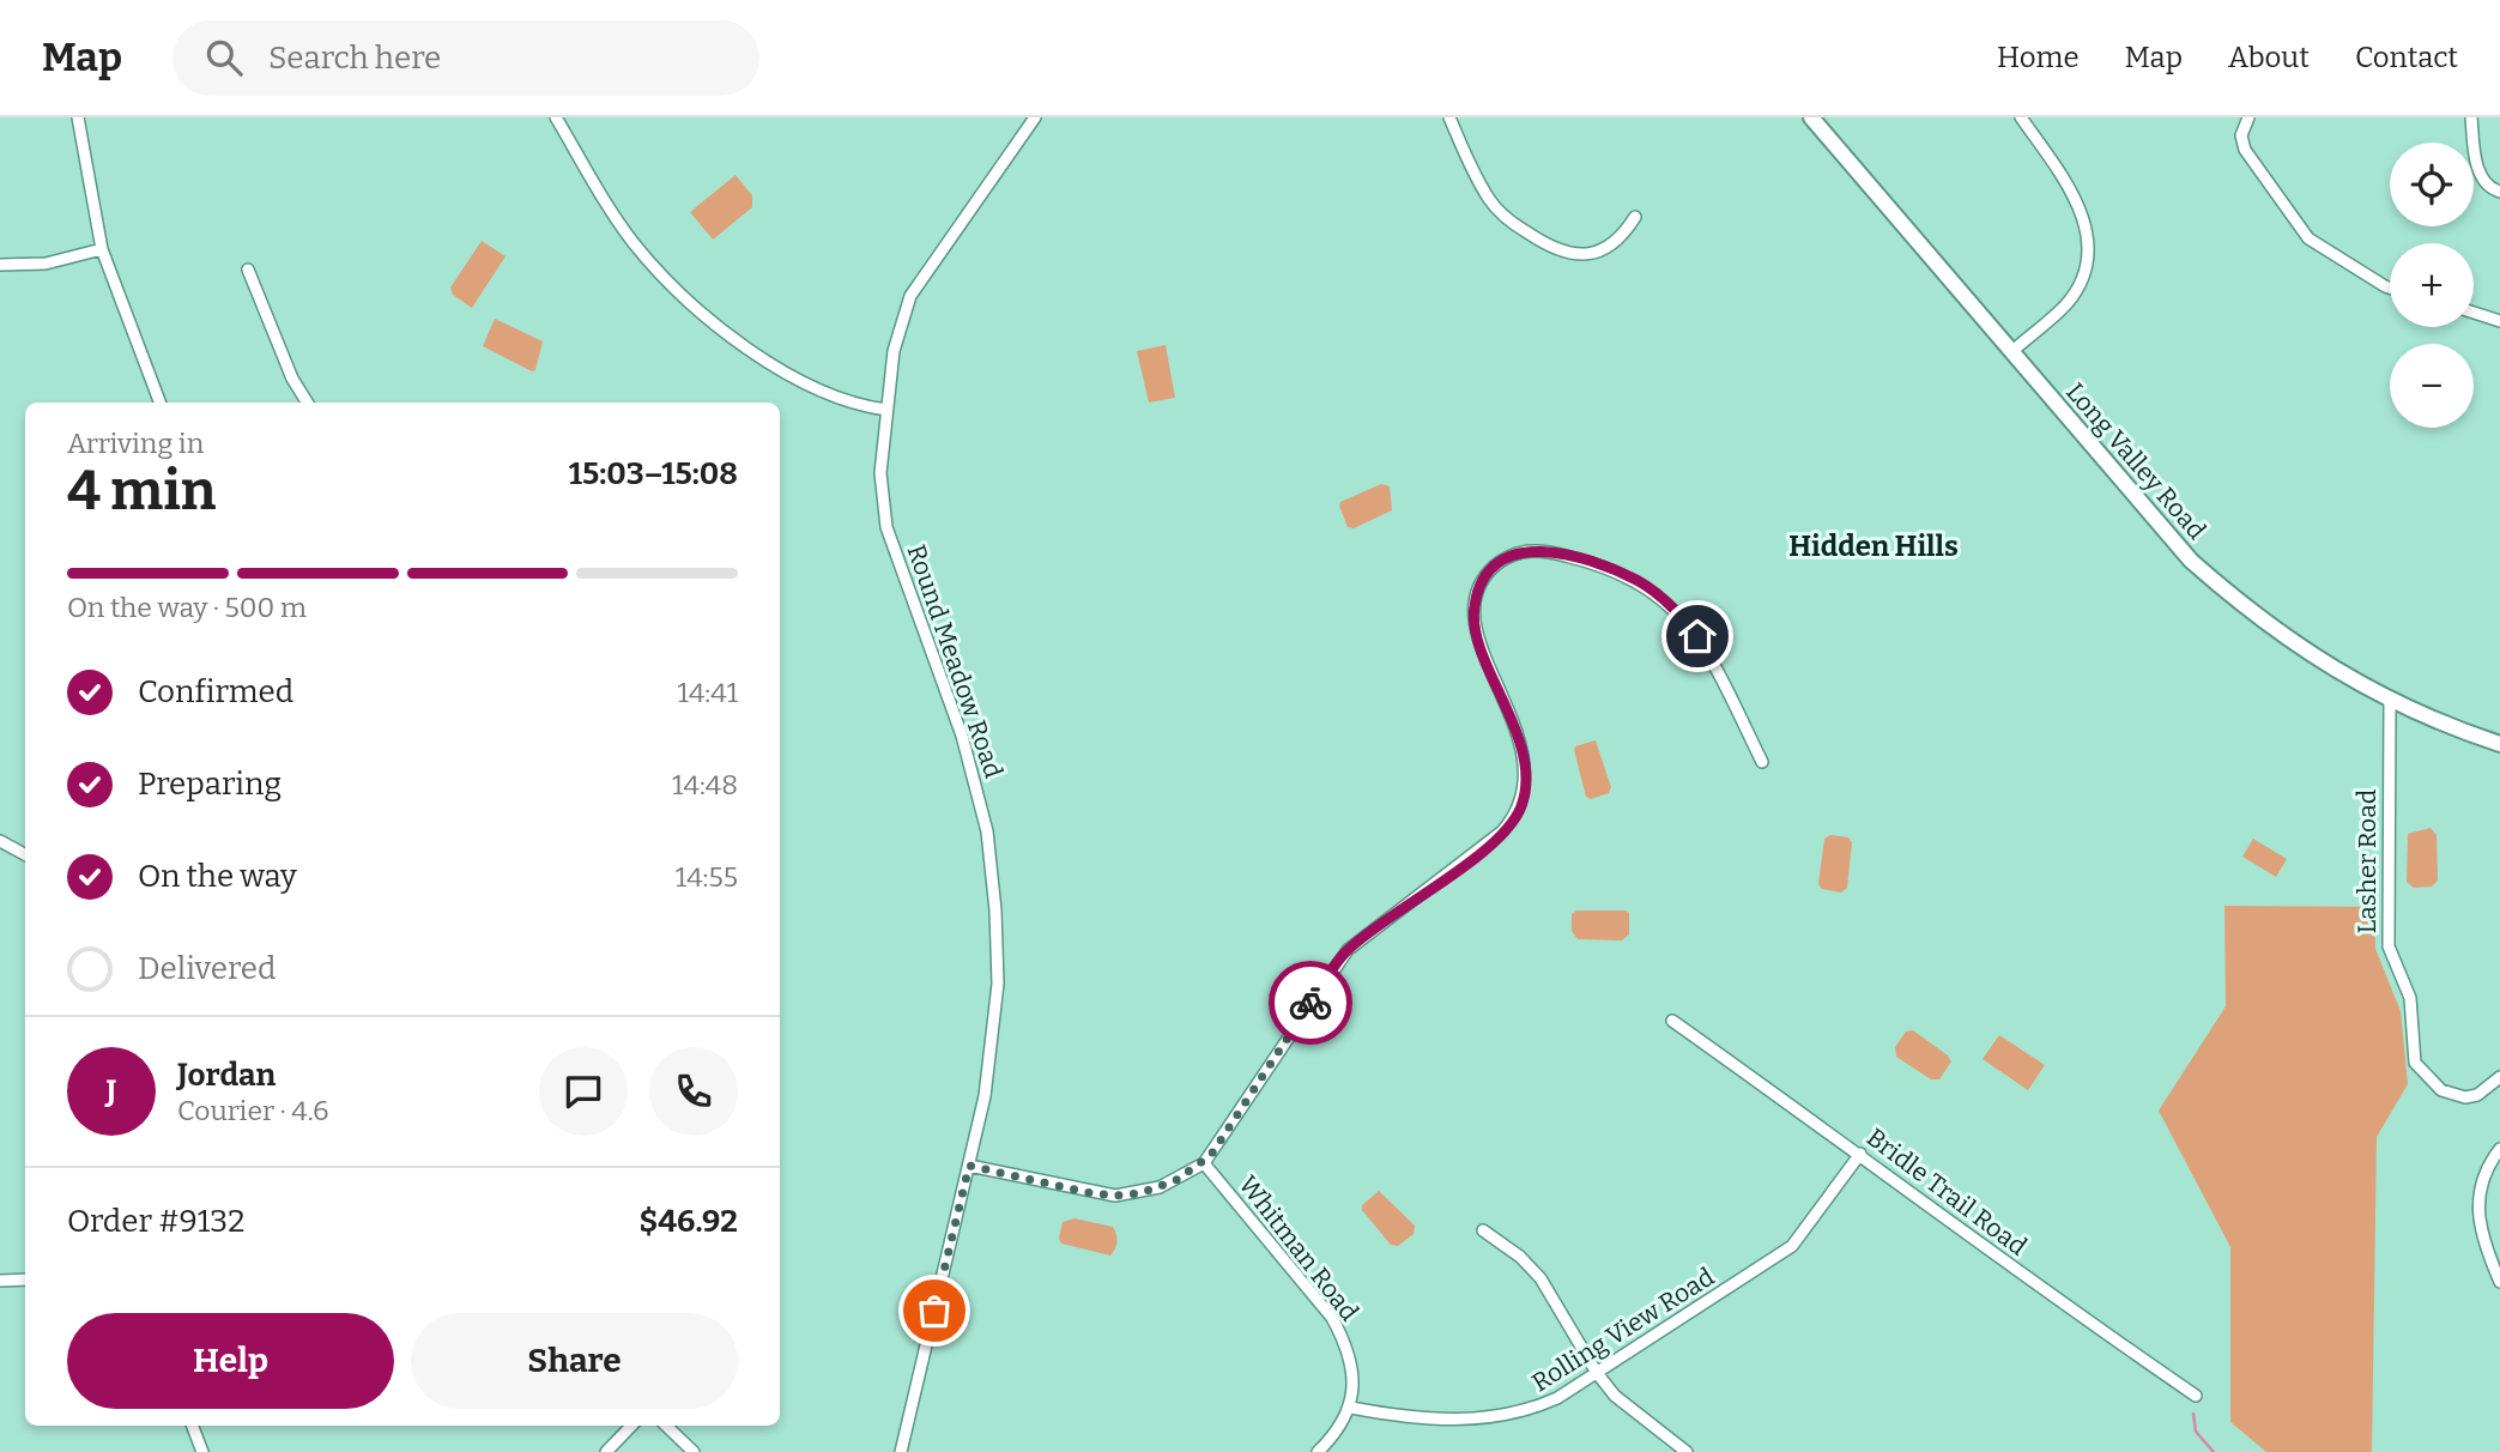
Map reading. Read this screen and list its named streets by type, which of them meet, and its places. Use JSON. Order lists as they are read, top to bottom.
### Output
{
  "streets": {
    "street": [
      "Long Valley Road",
      "Round Meadow Road",
      "Lasher Road",
      "Bridle Trail Road",
      "Whitman Road",
      "Rolling View Road"
    ]
  },
  "crossings": [
    ["Long Valley Road", "Lasher Road"],
    ["Bridle Trail Road", "Rolling View Road"],
    ["Whitman Road", "Rolling View Road"]
  ],
  "districts": ["Hidden Hills"],
  "page": {
    "header": "Map",
    "search": "Search here",
    "nav": [
      "Home",
      "Map",
      "About",
      "Contact"
    ],
    "map_buttons": ["+", "−"],
    "heading": ["4 min", "Arriving in", "15:03–15:08"],
    "panel": [
      "Jordan",
      "Courier · 4.6",
      "Order #9132",
      "$46.92"
    ],
    "bar": "On the way · 500 m",
    "list": [
      ["Confirmed", "14:41"],
      ["Preparing", "14:48"],
      ["On the way", "14:55"],
      "Delivered"
    ],
    "round": "J",
    "buttons": ["Help", "Share"]
  }
}
